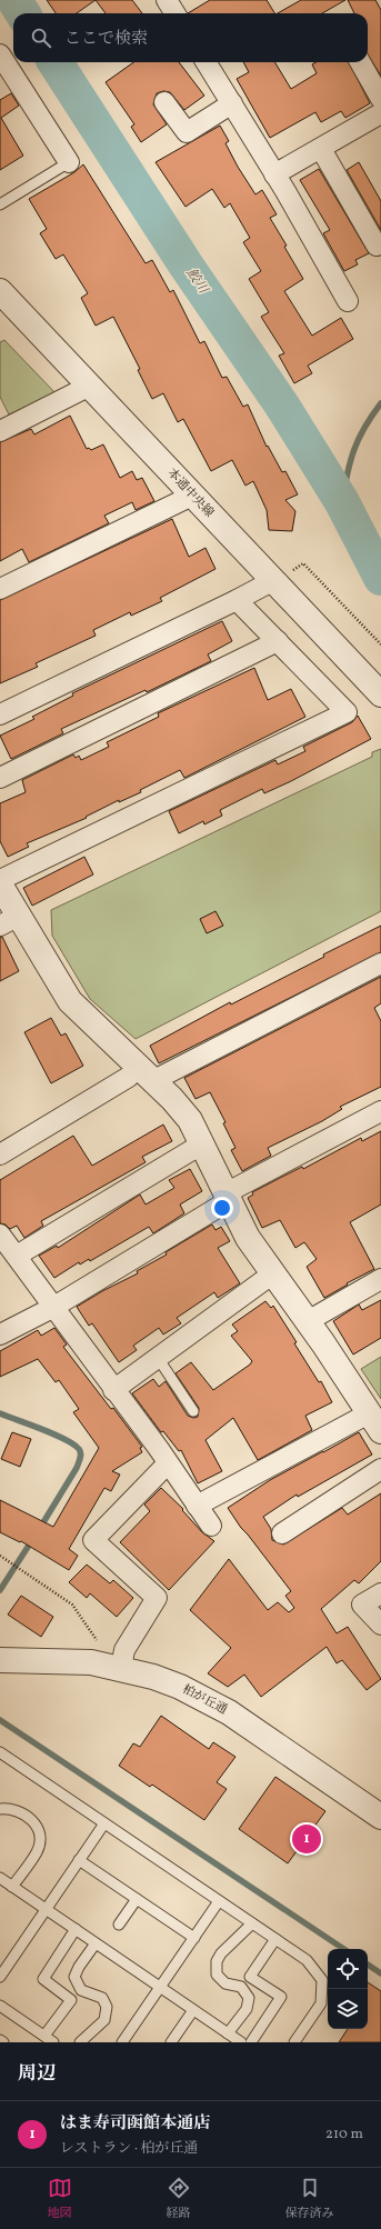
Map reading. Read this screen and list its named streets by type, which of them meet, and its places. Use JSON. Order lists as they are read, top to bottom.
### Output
{
  "streets": {
    "street": ["本通中央線", "柏が丘通"]
  },
  "water": ["鮫川"],
  "page": {
    "search": "ここで検索",
    "pins": "1",
    "heading": "周辺",
    "list": [
      {
        "mark": "1",
        "name": "はま寿司函館本通店",
        "note": "レストラン · 柏が丘通",
        "value": "210 m"
      }
    ],
    "nav": ["地図", "経路", "保存済み"]
  }
}
